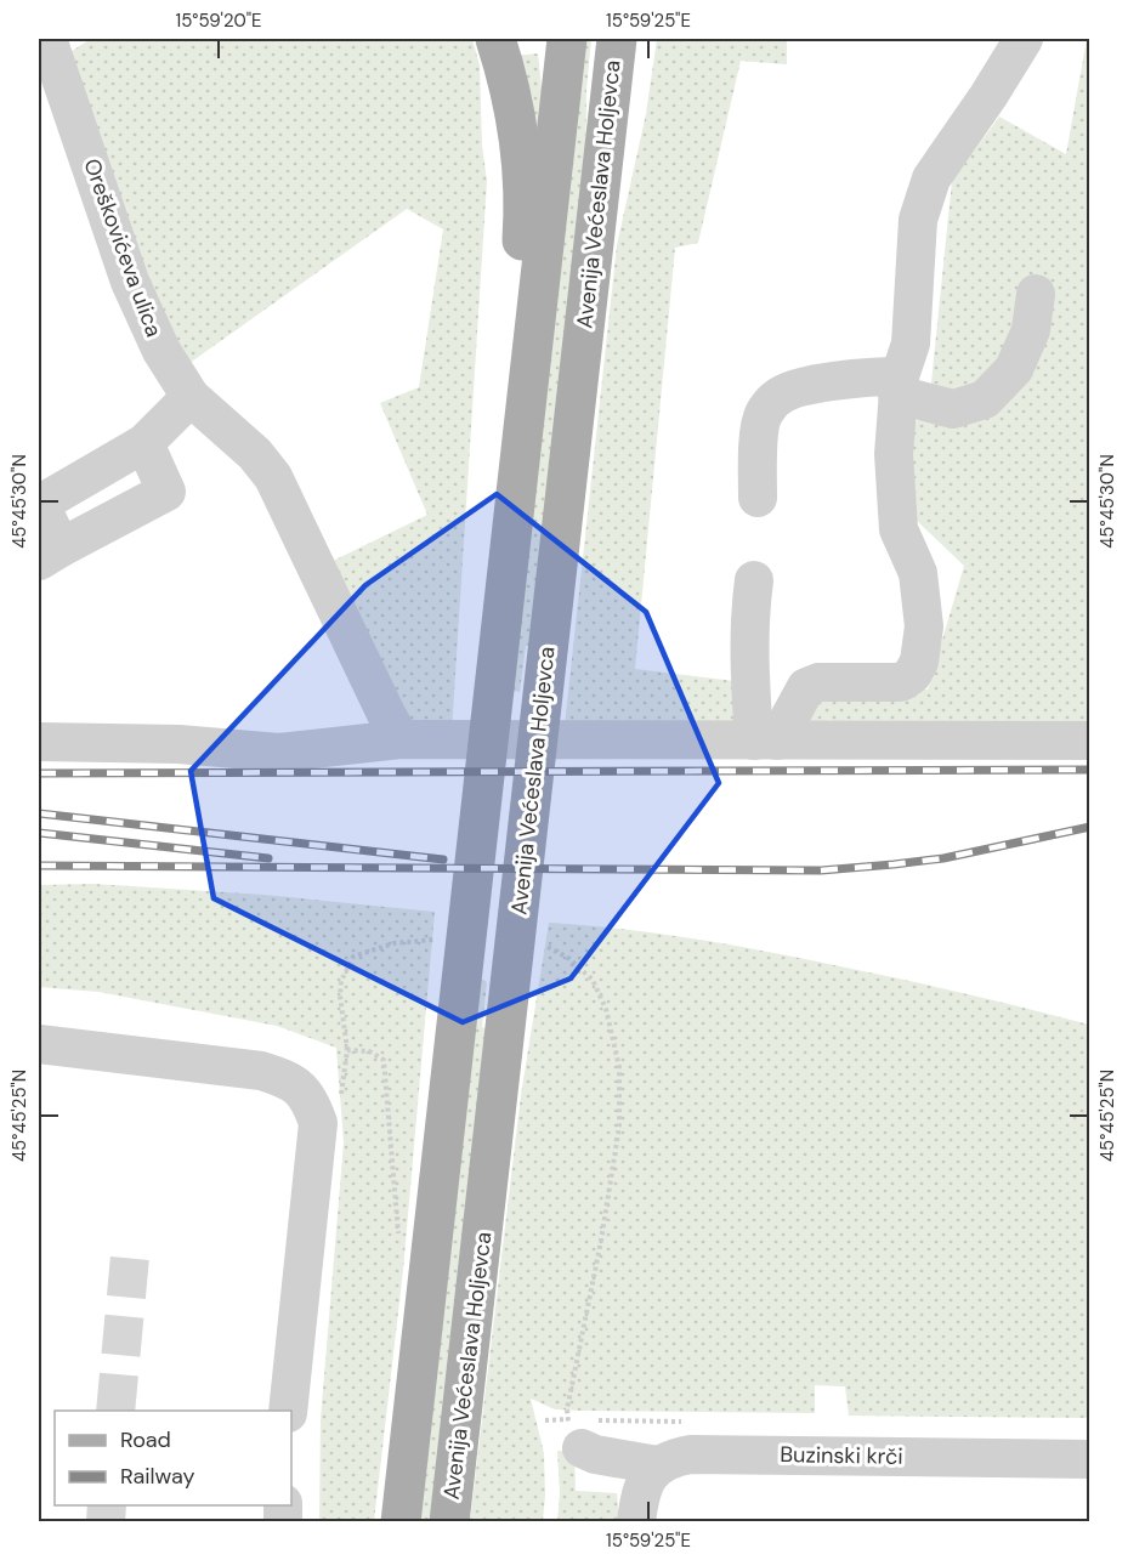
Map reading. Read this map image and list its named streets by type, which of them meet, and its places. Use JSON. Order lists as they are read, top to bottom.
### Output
{
  "streets": {
    "main road": ["Avenija Većeslava Holjevca"],
    "street": ["Oreškovićeva ulica", "Buzinski krči"]
  },
  "legend": ["Road", "Railway"],
  "coordinates": [
    "15°59'20\"E",
    "15°59'25\"E",
    "45°45'30\"N",
    "45°45'25\"N"
  ]
}
